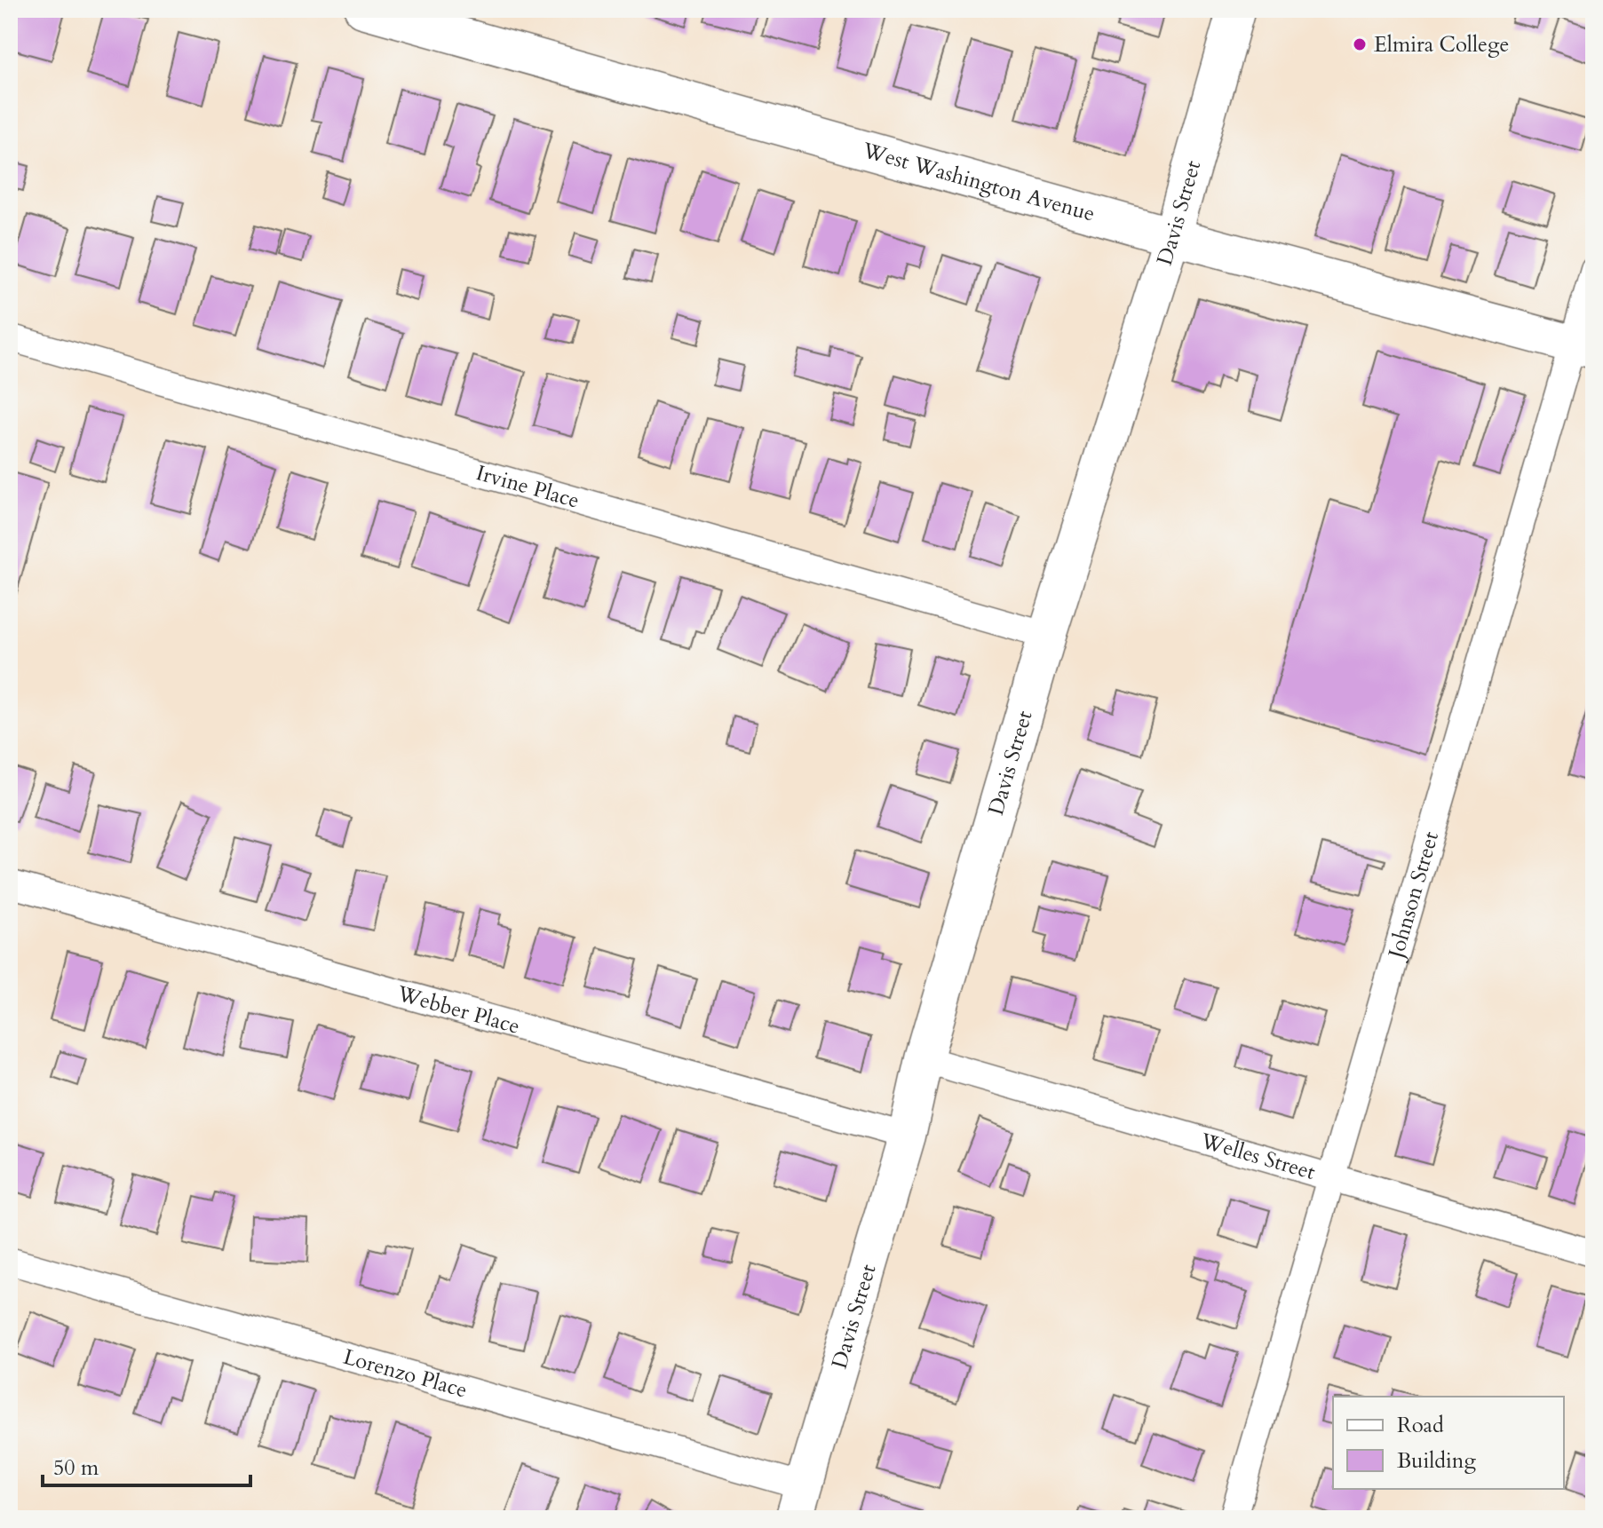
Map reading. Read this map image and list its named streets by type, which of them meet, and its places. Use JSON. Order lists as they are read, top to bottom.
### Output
{
  "streets": {
    "street": [
      "West Washington Avenue",
      "Davis Street",
      "Irvine Place",
      "Johnson Street",
      "Webber Place",
      "Welles Street",
      "Lorenzo Place"
    ]
  },
  "crossings": [
    ["West Washington Avenue", "Davis Street"],
    ["West Washington Avenue", "Johnson Street"],
    ["Davis Street", "Irvine Place"],
    ["Davis Street", "Webber Place"],
    ["Davis Street", "Welles Street"],
    ["Davis Street", "Lorenzo Place"],
    ["Johnson Street", "Welles Street"]
  ],
  "places": ["Elmira College"],
  "legend": ["Road", "Building"],
  "scale_bar": "50 m"
}
